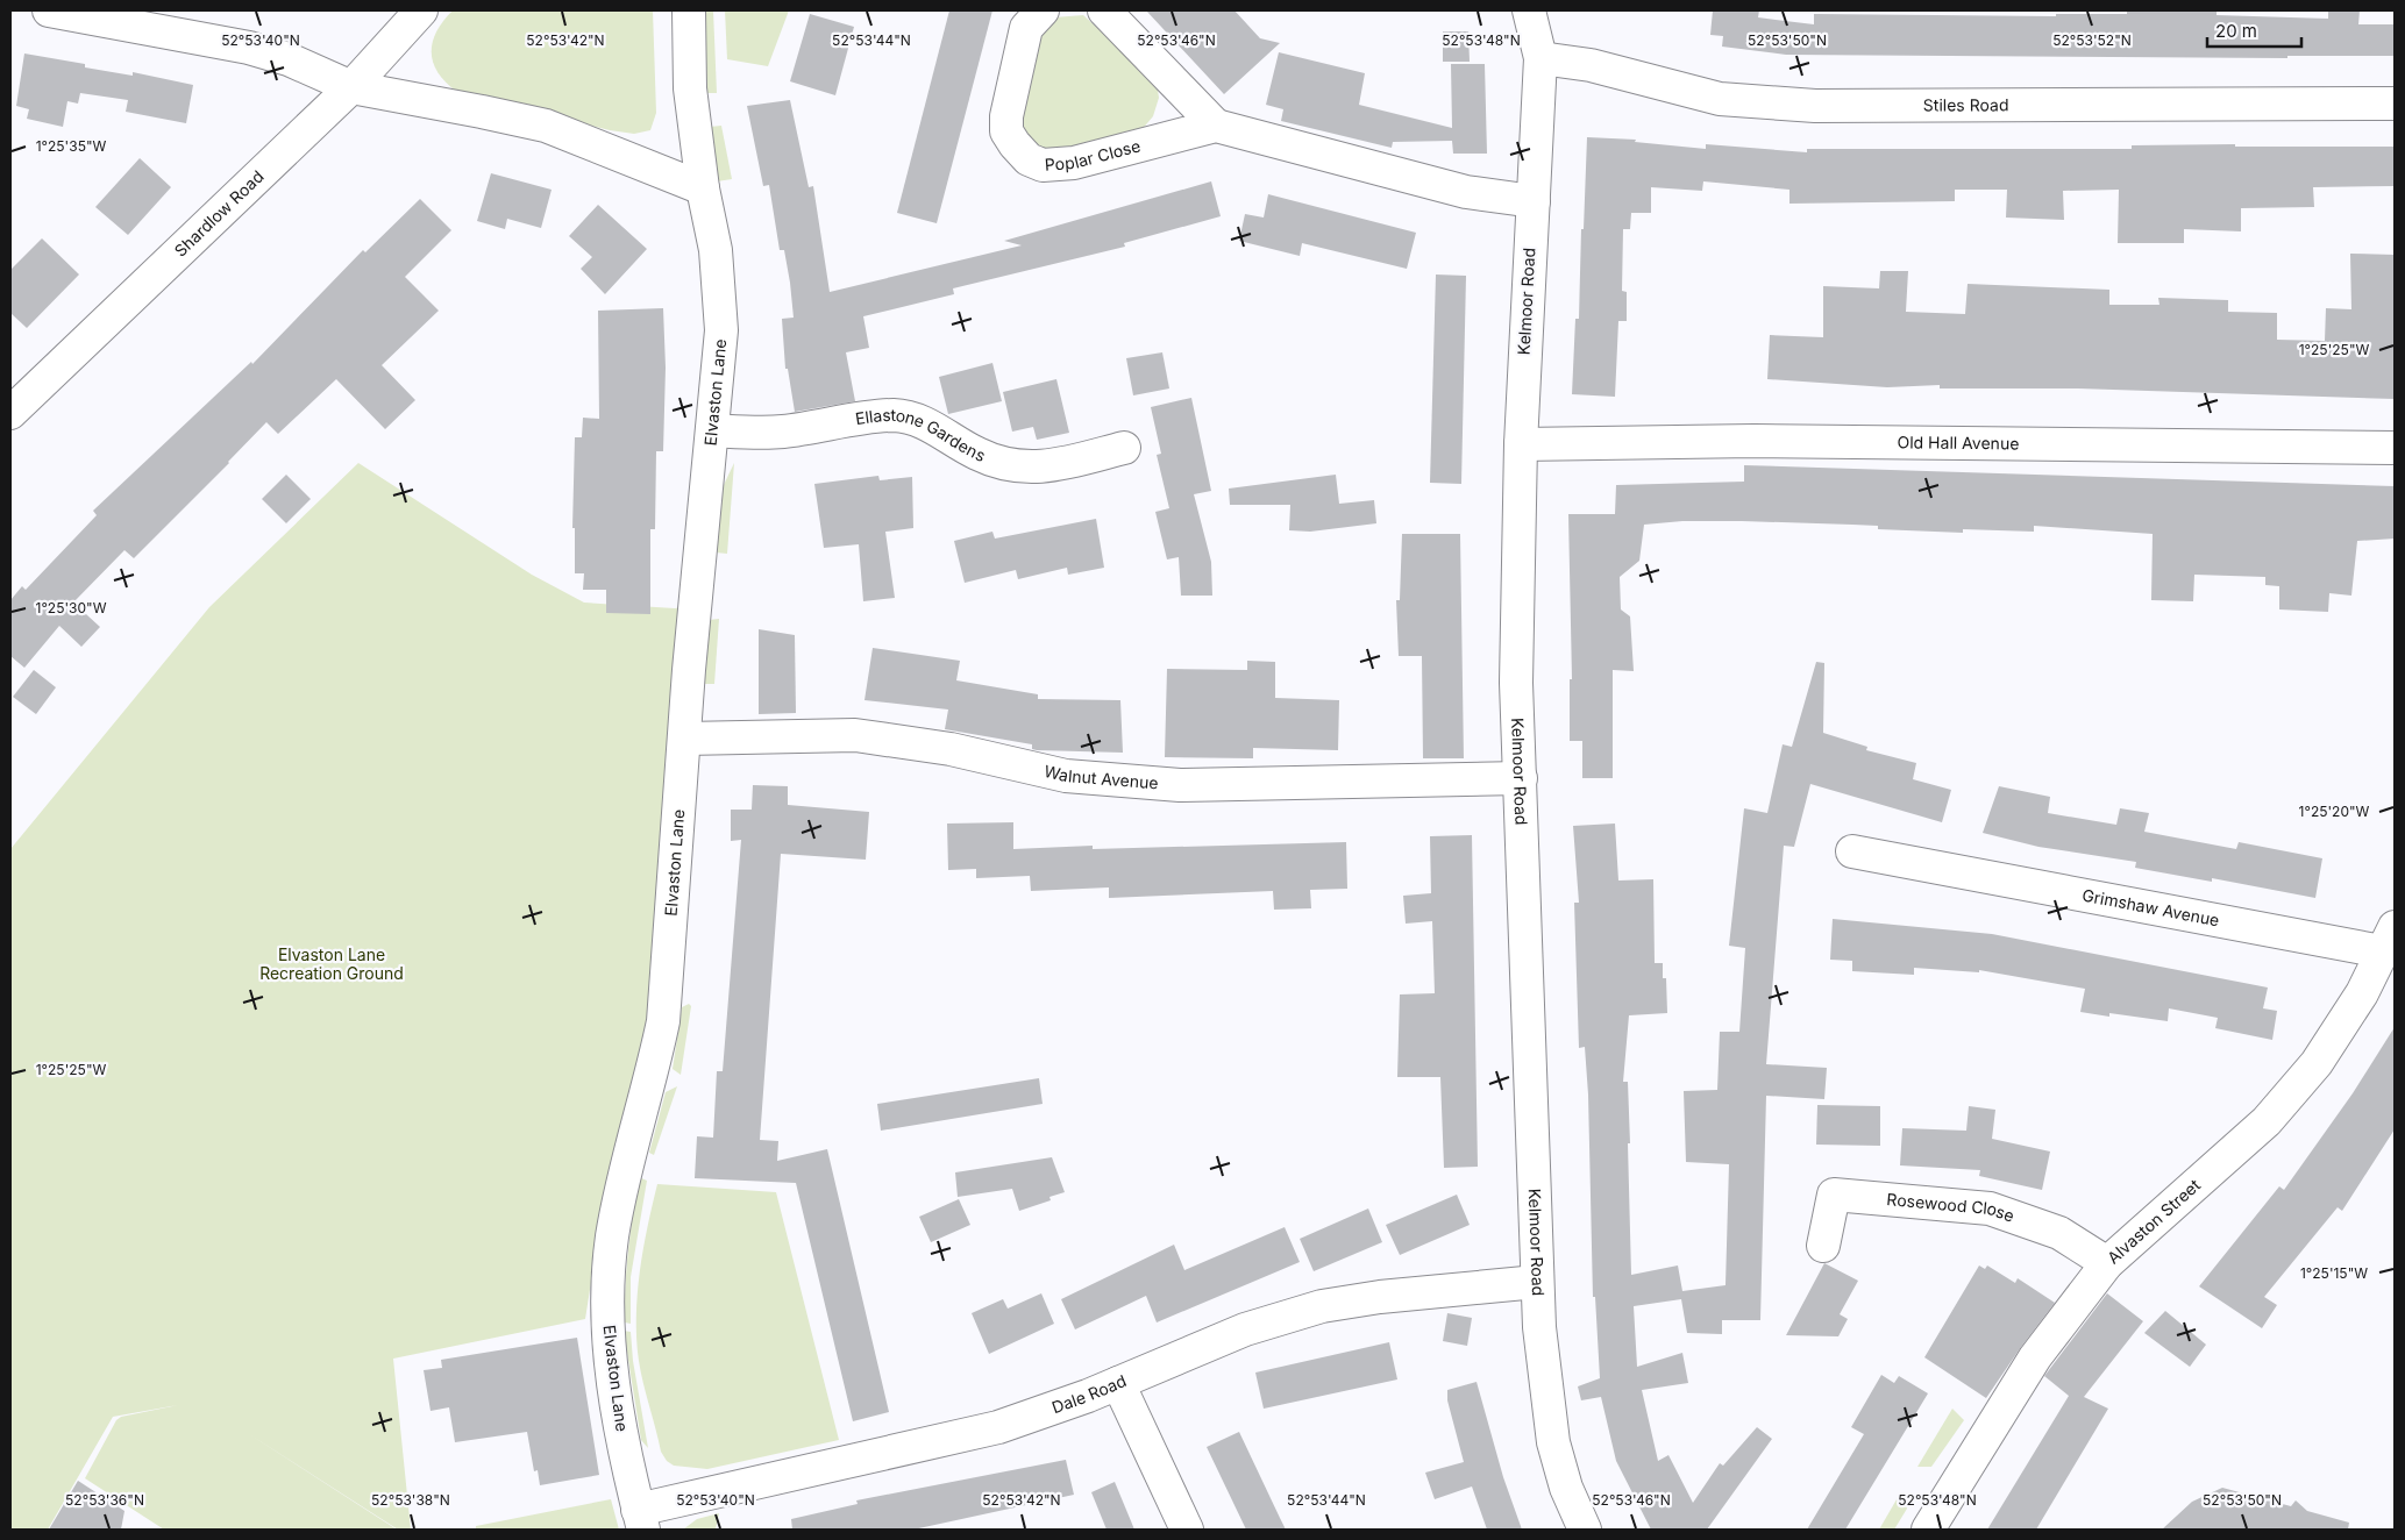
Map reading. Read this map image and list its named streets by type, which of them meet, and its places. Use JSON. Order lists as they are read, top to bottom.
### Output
{
  "streets": {
    "street": [
      "Stiles Road",
      "Poplar Close",
      "Shardlow Road",
      "Kelmoor Road",
      "Elvaston Lane",
      "Ellastone Gardens",
      "Old Hall Avenue",
      "Walnut Avenue",
      "Grimshaw Avenue",
      "Rosewood Close",
      "Alvaston Street",
      "Dale Road"
    ]
  },
  "crossings": [
    ["Stiles Road", "Kelmoor Road"],
    ["Poplar Close", "Kelmoor Road"],
    ["Kelmoor Road", "Old Hall Avenue"],
    ["Kelmoor Road", "Walnut Avenue"],
    ["Kelmoor Road", "Dale Road"],
    ["Elvaston Lane", "Ellastone Gardens"],
    ["Elvaston Lane", "Walnut Avenue"],
    ["Elvaston Lane", "Dale Road"],
    ["Grimshaw Avenue", "Alvaston Street"],
    ["Rosewood Close", "Alvaston Street"]
  ],
  "parks": ["Elvaston Lane Recreation Ground"],
  "scale_bar": "20 m",
  "coordinates": [
    "52°53'40\"N",
    "52°53'42\"N",
    "52°53'44\"N",
    "52°53'46\"N",
    "52°53'48\"N",
    "52°53'50\"N",
    "52°53'52\"N",
    "1°25'35\"W",
    "1°25'25\"W",
    "1°25'30\"W",
    "1°25'20\"W",
    "1°25'15\"W",
    "52°53'36\"N",
    "52°53'38\"N"
  ]
}
